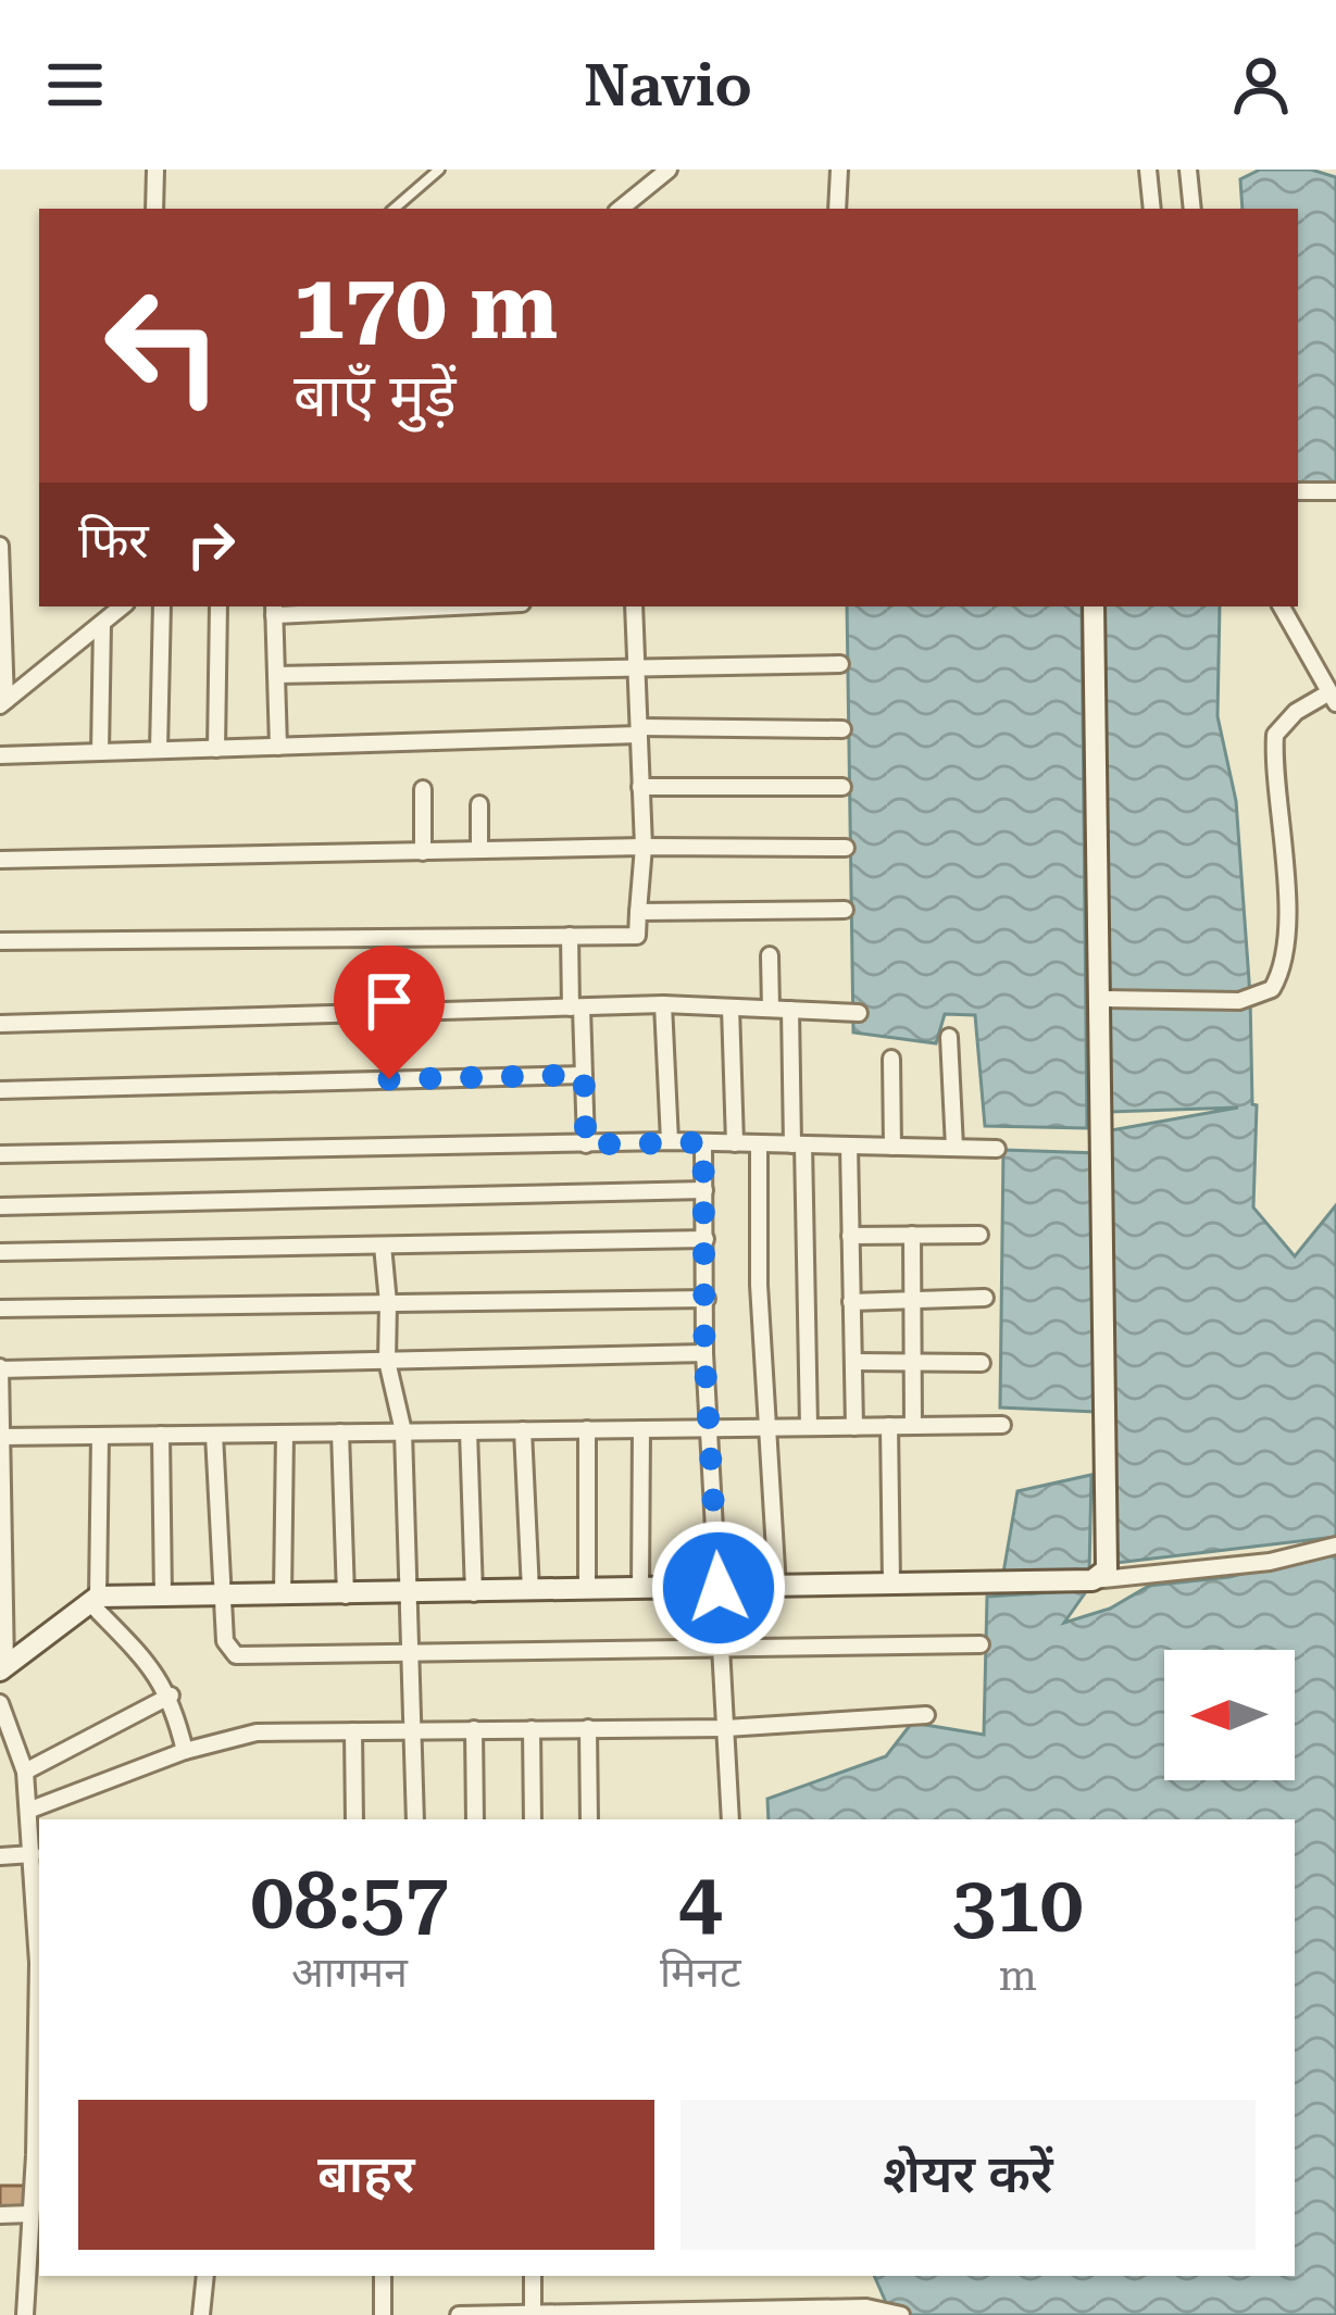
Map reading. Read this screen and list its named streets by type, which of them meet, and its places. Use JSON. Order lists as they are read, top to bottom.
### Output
{
  "north": "left",
  "page": {
    "header": "Navio",
    "turn": ["170 m", "बाएँ मुड़ें"],
    "then": "फिर",
    "eta": [
      "08:57",
      "आगमन",
      "4",
      "मिनट",
      "310",
      "m"
    ],
    "buttons": ["बाहर", "शेयर करें"]
  }
}
